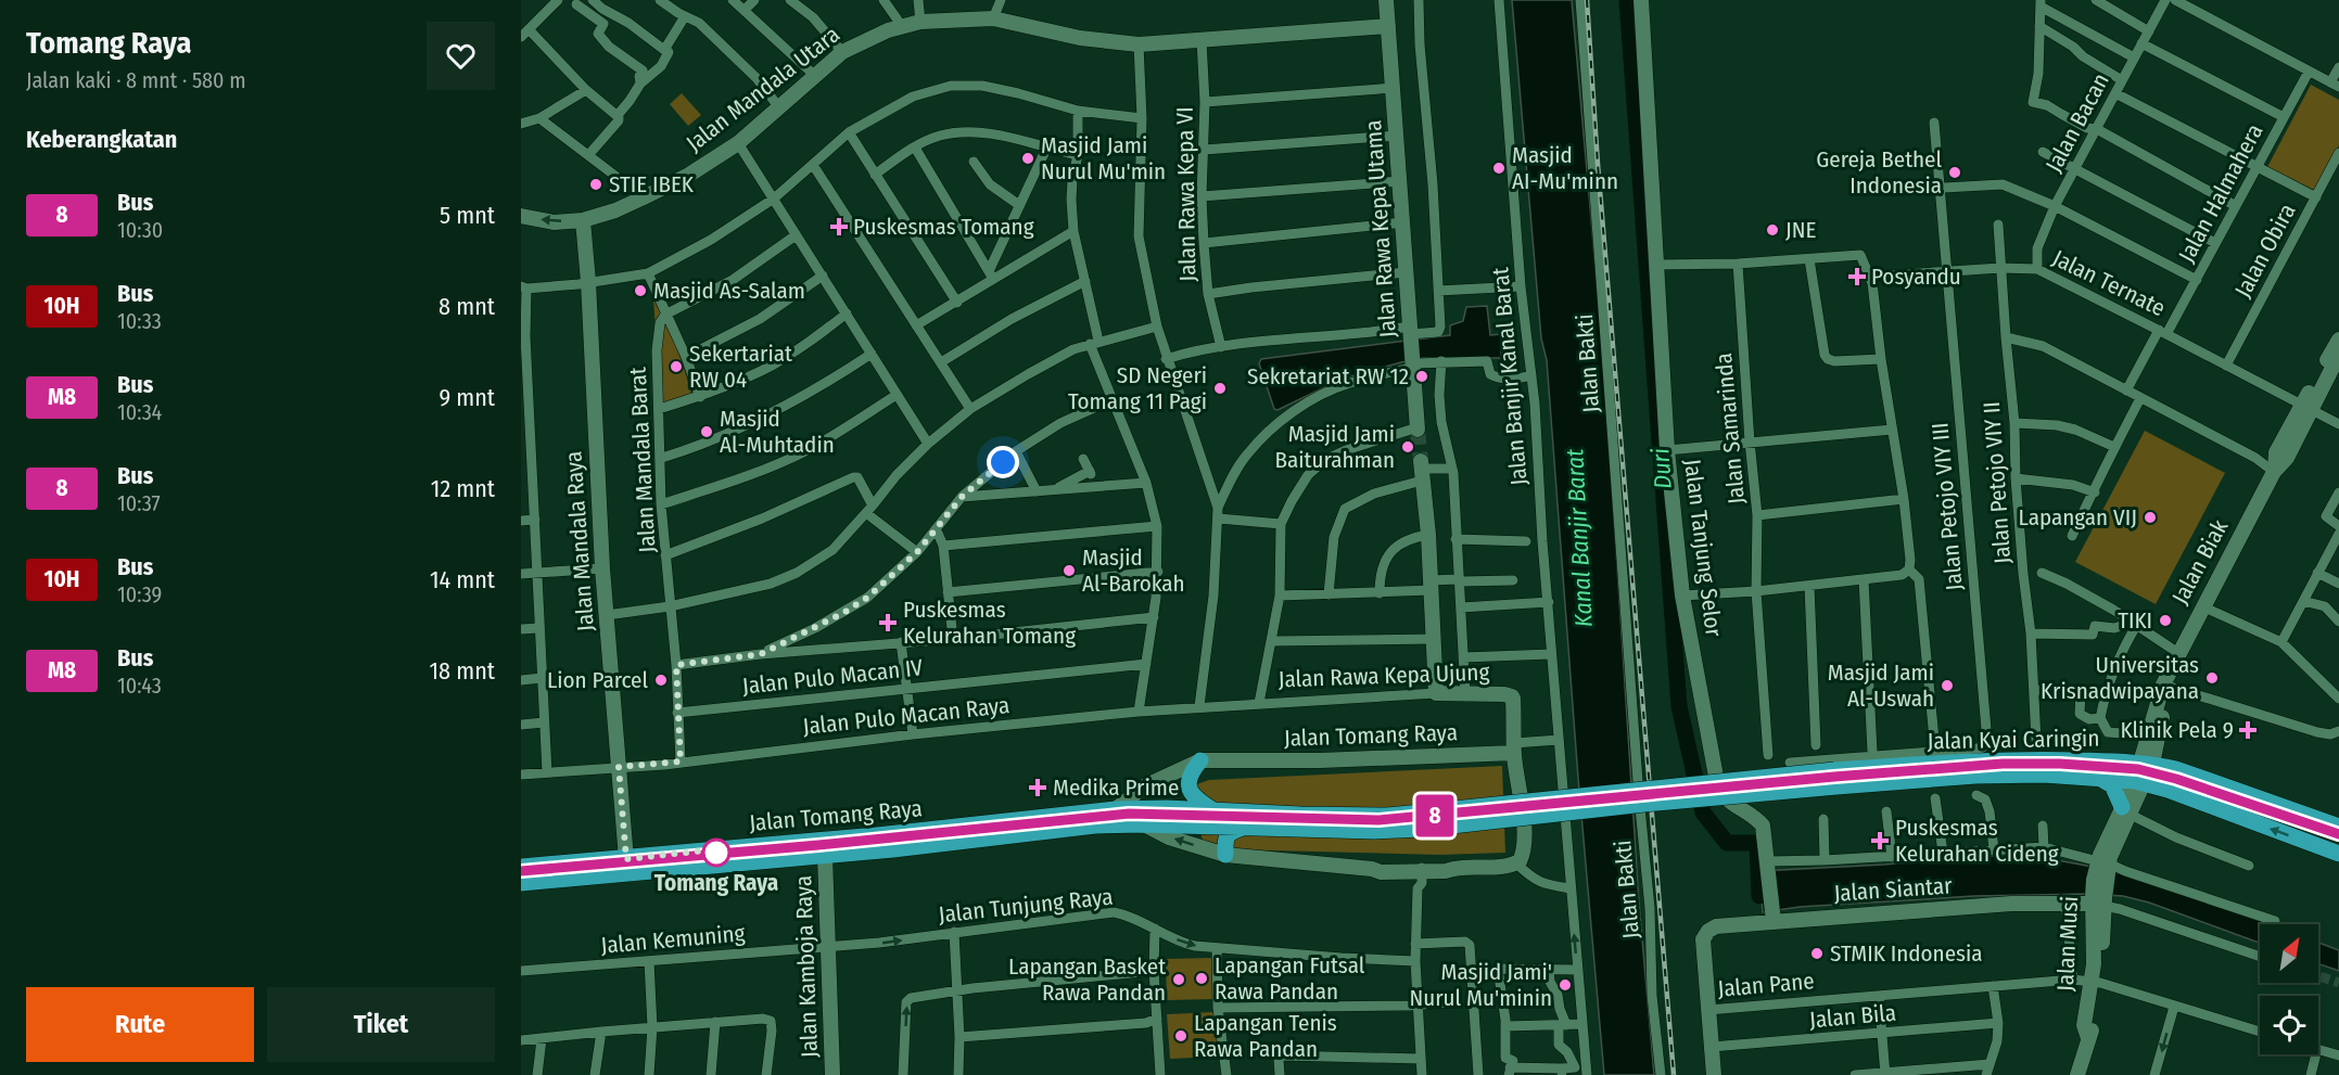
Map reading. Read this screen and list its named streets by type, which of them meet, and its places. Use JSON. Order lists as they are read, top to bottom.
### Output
{
  "streets": {
    "main road": ["Jalan Tomang Raya", "Jalan Kyai Caringin"],
    "street": [
      "Jalan Mandala Utara",
      "Jalan Bacan",
      "Jalan Halmahera",
      "Jalan Rawa Kepa VI",
      "Jalan Rawa Kepa Utama",
      "Jalan Obira",
      "Jalan Ternate",
      "Jalan Bakti",
      "Jalan Banjir Kanal Barat",
      "Jalan Samarinda",
      "Jalan Mandala Barat",
      "Jalan Petojo VIY II",
      "Jalan Petojo VIY III",
      "Jalan Mandala Raya",
      "Jalan Tanjung Selor",
      "Jalan Biak",
      "Jalan Rawa Kepa Ujung",
      "Jalan Pulo Macan IV",
      "Jalan Pulo Macan Raya",
      "Jalan Siantar",
      "Jalan Tunjung Raya",
      "Jalan Kemuning",
      "Jalan Musi",
      "Jalan Kamboja Raya",
      "Jalan Pane",
      "Jalan Bila"
    ]
  },
  "crossings": [
    ["Jalan Mandala Utara", "Jalan Rawa Kepa VI"],
    ["Jalan Mandala Utara", "Jalan Rawa Kepa Utama"],
    ["Jalan Mandala Utara", "Jalan Mandala Raya"],
    ["Jalan Bacan", "Jalan Ternate"],
    ["Jalan Halmahera", "Jalan Ternate"],
    ["Jalan Obira", "Jalan Ternate"],
    ["Jalan Ternate", "Jalan Petojo VIY II"],
    ["Jalan Ternate", "Jalan Petojo VIY III"],
    ["Jalan Ternate", "Jalan Biak"],
    ["Jalan Mandala Barat", "Jalan Pulo Macan IV"],
    ["Jalan Mandala Barat", "Jalan Pulo Macan Raya"],
    ["Jalan Mandala Raya", "Jalan Pulo Macan Raya"],
    ["Jalan Mandala Raya", "Jalan Tomang Raya"],
    ["Jalan Tanjung Selor", "Jalan Siantar"],
    ["Jalan Biak", "Jalan Kyai Caringin"],
    ["Jalan Biak", "Jalan Musi"],
    ["Jalan Rawa Kepa Ujung", "Jalan Pulo Macan Raya"],
    ["Jalan Rawa Kepa Ujung", "Jalan Tomang Raya"],
    ["Jalan Tomang Raya", "Jalan Kyai Caringin"],
    ["Jalan Tomang Raya", "Jalan Kamboja Raya"],
    ["Jalan Kyai Caringin", "Jalan Musi"],
    ["Jalan Siantar", "Jalan Musi"],
    ["Jalan Siantar", "Jalan Pane"],
    ["Jalan Tunjung Raya", "Jalan Kemuning"],
    ["Jalan Tunjung Raya", "Jalan Kamboja Raya"],
    ["Jalan Kemuning", "Jalan Kamboja Raya"],
    ["Jalan Musi", "Jalan Pane"]
  ],
  "water": ["Duri", "Kanal Banjir Barat"],
  "places": {
    "other": [
      "Masjid Jami Nurul Mu'min",
      "Masjid AI-Mu'minn",
      "Gereja Bethel Indonesia",
      "STIE IBEK",
      "JNE",
      "Masjid As-Salam",
      "Sekertariat RW 04",
      "Sekretariat RW 12",
      "SD Negeri Tomang 11 Pagi",
      "Masjid Al-Muhtadin",
      "Masjid Jami Baiturahman",
      "Lapangan VIJ",
      "Masjid Al-Barokah",
      "TIKI",
      "Universitas Krisnadwipayana",
      "Lion Parcel",
      "Masjid Jami Al-Uswah",
      "Tomang Raya",
      "STMIK Indonesia",
      "Lapangan Futsal Rawa Pandan",
      "Lapangan Basket Rawa Pandan",
      "Masjid Jami' Nurul Mu'minin",
      "Lapangan Tenis Rawa Pandan"
    ],
    "health": [
      "Puskesmas Tomang",
      "Posyandu",
      "Puskesmas Kelurahan Tomang",
      "Klinik Pela 9",
      "Medika Prime",
      "Puskesmas Kelurahan Cideng"
    ]
  },
  "lines": ["bus line 8"],
  "north": "top right",
  "page": {
    "heading": [
      ["Tomang Raya", "Jalan kaki · 8 mnt · 580 m"],
      "Keberangkatan"
    ],
    "on_map": "8",
    "list": [
      {
        "mark": "8",
        "name": "Bus",
        "note": "10:30",
        "value": "5 mnt"
      },
      {
        "mark": "10H",
        "name": "Bus",
        "note": "10:33",
        "value": "8 mnt"
      },
      {
        "mark": "M8",
        "name": "Bus",
        "note": "10:34",
        "value": "9 mnt"
      },
      {
        "mark": "8",
        "name": "Bus",
        "note": "10:37",
        "value": "12 mnt"
      },
      {
        "mark": "10H",
        "name": "Bus",
        "note": "10:39",
        "value": "14 mnt"
      },
      {
        "mark": "M8",
        "name": "Bus",
        "note": "10:43",
        "value": "18 mnt"
      }
    ],
    "buttons": ["Rute", "Tiket"]
  }
}
